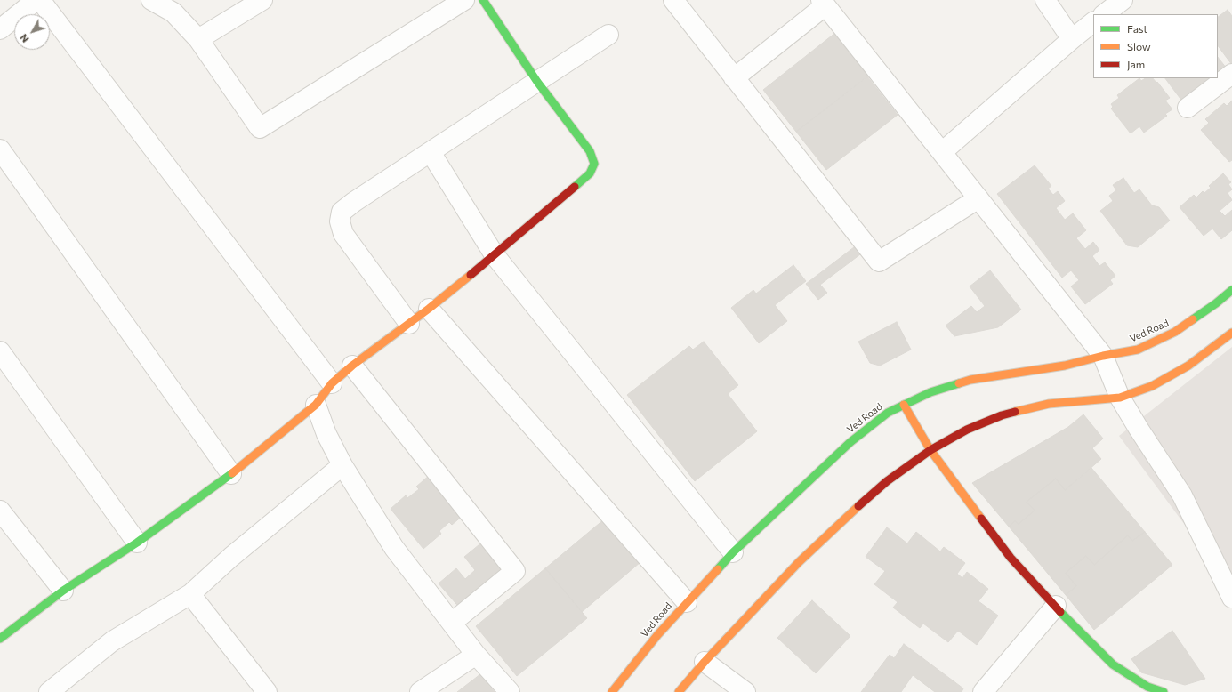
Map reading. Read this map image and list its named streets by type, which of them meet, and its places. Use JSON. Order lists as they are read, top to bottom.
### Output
{
  "streets": {
    "main road": ["Ved Road"]
  },
  "legend": ["Fast", "Slow", "Jam"],
  "north": "bottom left"
}
